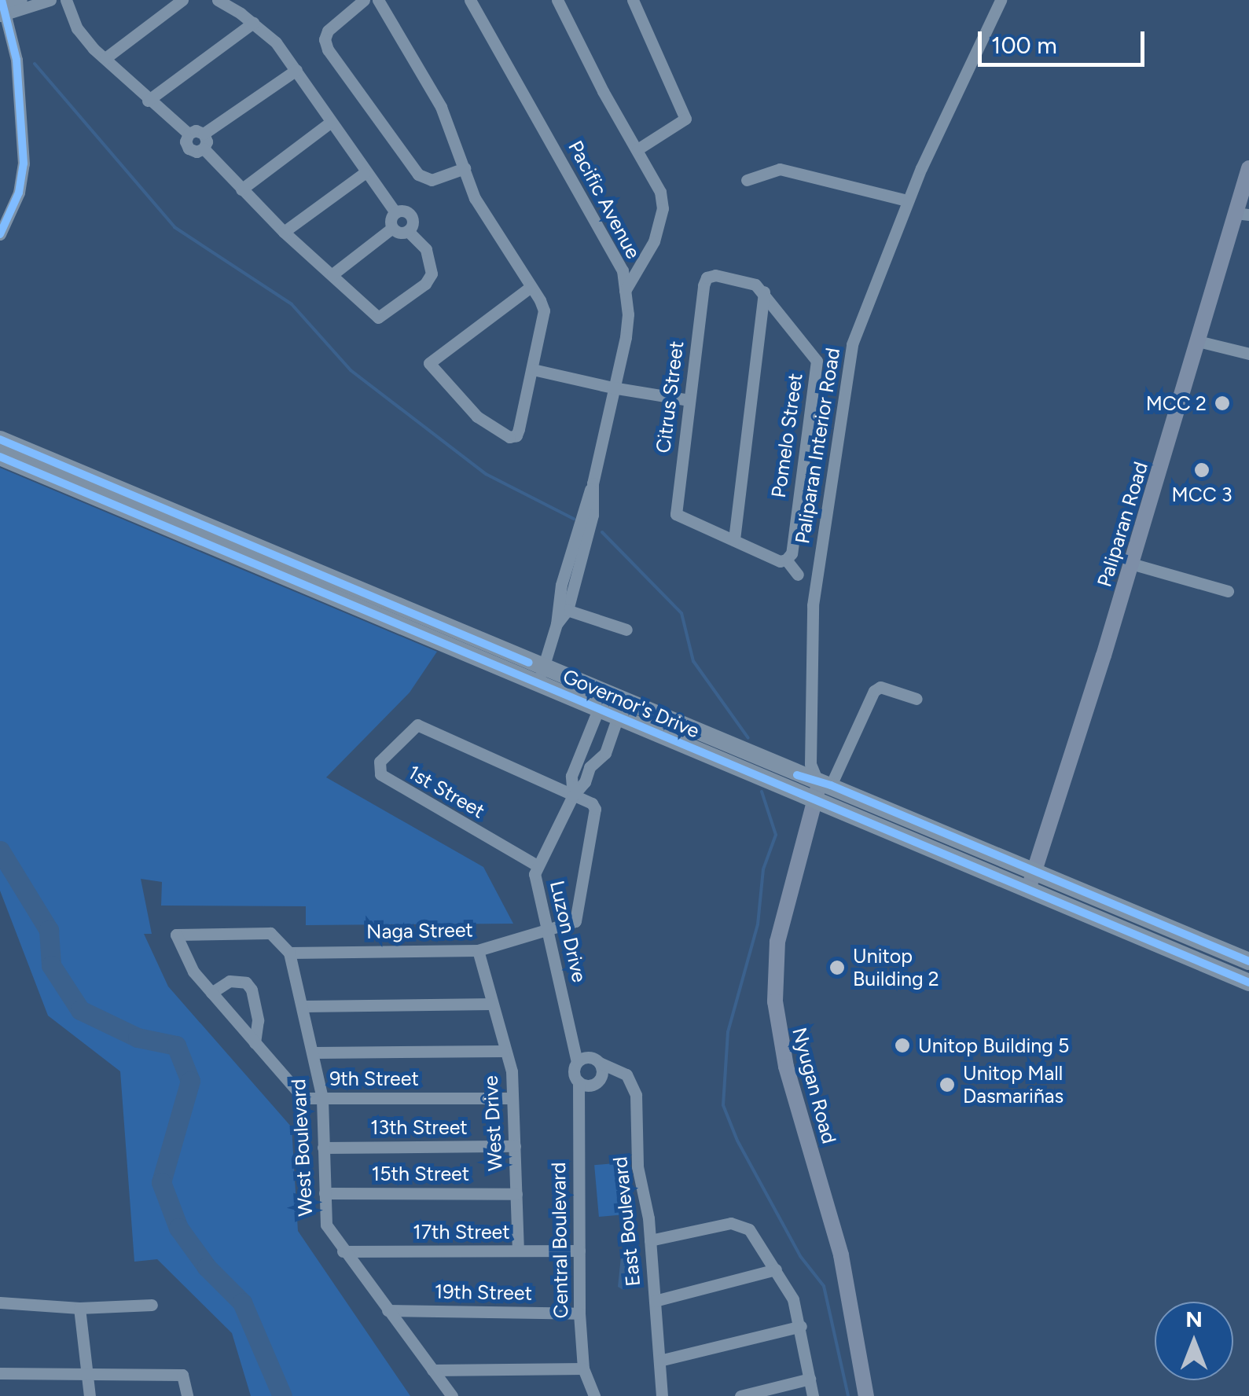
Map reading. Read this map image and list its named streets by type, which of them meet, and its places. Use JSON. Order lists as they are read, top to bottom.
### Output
{
  "streets": {
    "highway": ["Governor's Drive"],
    "main road": ["Paliparan Road", "Nyugan Road"],
    "street": [
      "Pacific Avenue",
      "Citrus Street",
      "Pomelo Street",
      "Paliparan Interior Road",
      "1st Street",
      "Naga Street",
      "Luzon Drive",
      "9th Street",
      "West Drive",
      "13th Street",
      "West Boulevard",
      "15th Street",
      "East Boulevard",
      "17th Street",
      "Central Boulevard",
      "19th Street"
    ]
  },
  "crossings": [
    ["Pacific Avenue", "Governor's Drive"],
    ["Citrus Street", "Pomelo Street"],
    ["Paliparan Interior Road", "Governor's Drive"],
    ["Paliparan Interior Road", "Nyugan Road"],
    ["Paliparan Road", "Governor's Drive"],
    ["Governor's Drive", "Nyugan Road"],
    ["1st Street", "Naga Street"],
    ["1st Street", "Luzon Drive"],
    ["Naga Street", "Luzon Drive"],
    ["Naga Street", "9th Street"],
    ["Naga Street", "West Drive"],
    ["Naga Street", "West Boulevard"],
    ["Luzon Drive", "East Boulevard"],
    ["Luzon Drive", "Central Boulevard"],
    ["9th Street", "West Drive"],
    ["9th Street", "West Boulevard"],
    ["West Drive", "13th Street"],
    ["West Drive", "15th Street"],
    ["West Drive", "17th Street"],
    ["13th Street", "West Boulevard"],
    ["West Boulevard", "15th Street"],
    ["West Boulevard", "17th Street"],
    ["West Boulevard", "19th Street"],
    ["East Boulevard", "Central Boulevard"],
    ["17th Street", "Central Boulevard"],
    ["Central Boulevard", "19th Street"]
  ],
  "places": [
    "MCC 2",
    "MCC 3",
    "Unitop Building 2",
    "Unitop Building 5",
    "Unitop Mall Dasmariñas"
  ],
  "scale_bar": "100 m",
  "north": "top"
}
